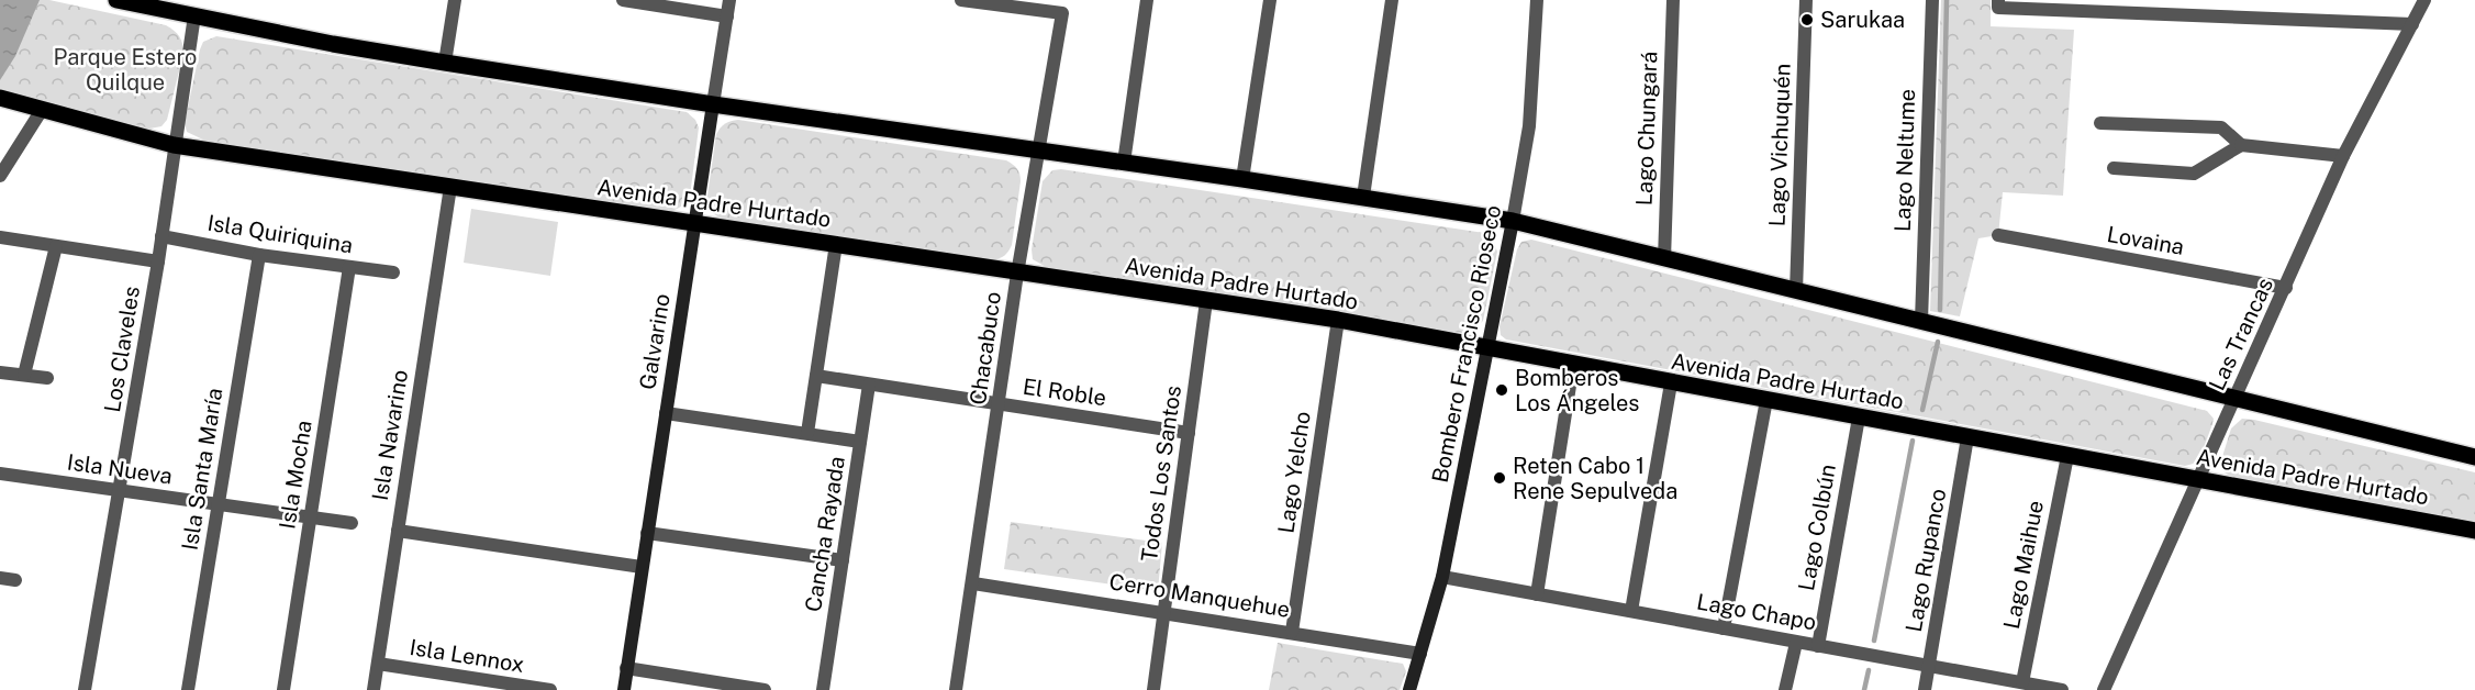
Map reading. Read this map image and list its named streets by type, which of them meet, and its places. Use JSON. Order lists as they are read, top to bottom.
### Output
{
  "streets": {
    "main road": ["Avenida Padre Hurtado", "Galvarino", "Bombero Francisco Rioseco"],
    "street": [
      "Lago Chungará",
      "Lago Vichuquén",
      "Lago Neltume",
      "Isla Quiriquina",
      "Lovaina",
      "Las Trancas",
      "Chacabuco",
      "Los Claveles",
      "El Roble",
      "Isla Navarino",
      "Isla Nueva",
      "Isla Santa María",
      "Lago Yelcho",
      "Todos Los Santos",
      "Isla Mocha",
      "Lago Colbún",
      "Cancha Rayada",
      "Lago Rupanco",
      "Lago Maihue",
      "Cerro Manquehue",
      "Lago Chapo",
      "Isla Lennox"
    ]
  },
  "crossings": [
    ["Avenida Padre Hurtado", "Las Trancas"],
    ["Avenida Padre Hurtado", "Galvarino"],
    ["Avenida Padre Hurtado", "Bombero Francisco Rioseco"],
    ["Avenida Padre Hurtado", "Chacabuco"],
    ["Avenida Padre Hurtado", "Los Claveles"],
    ["Avenida Padre Hurtado", "Isla Navarino"],
    ["Avenida Padre Hurtado", "Lago Yelcho"],
    ["Avenida Padre Hurtado", "Todos Los Santos"],
    ["Avenida Padre Hurtado", "Lago Colbún"],
    ["Avenida Padre Hurtado", "Cancha Rayada"],
    ["Avenida Padre Hurtado", "Lago Rupanco"],
    ["Avenida Padre Hurtado", "Lago Maihue"],
    ["Isla Quiriquina", "Los Claveles"],
    ["Isla Quiriquina", "Isla Santa María"],
    ["Isla Quiriquina", "Isla Mocha"],
    ["Lovaina", "Las Trancas"],
    ["Bombero Francisco Rioseco", "Cerro Manquehue"],
    ["Bombero Francisco Rioseco", "Lago Chapo"],
    ["Chacabuco", "El Roble"],
    ["Chacabuco", "Cerro Manquehue"],
    ["Los Claveles", "Isla Nueva"],
    ["El Roble", "Todos Los Santos"],
    ["El Roble", "Cancha Rayada"],
    ["Isla Navarino", "Isla Lennox"],
    ["Isla Nueva", "Isla Santa María"],
    ["Isla Nueva", "Isla Mocha"],
    ["Lago Yelcho", "Cerro Manquehue"],
    ["Todos Los Santos", "Cerro Manquehue"],
    ["Lago Colbún", "Lago Chapo"],
    ["Lago Rupanco", "Lago Chapo"],
    ["Lago Maihue", "Lago Chapo"]
  ],
  "parks": ["Parque Estero Quilque"],
  "places": ["Sarukaa", "Bomberos Los Ángeles", "Reten Cabo 1 Rene Sepulveda"]
}
